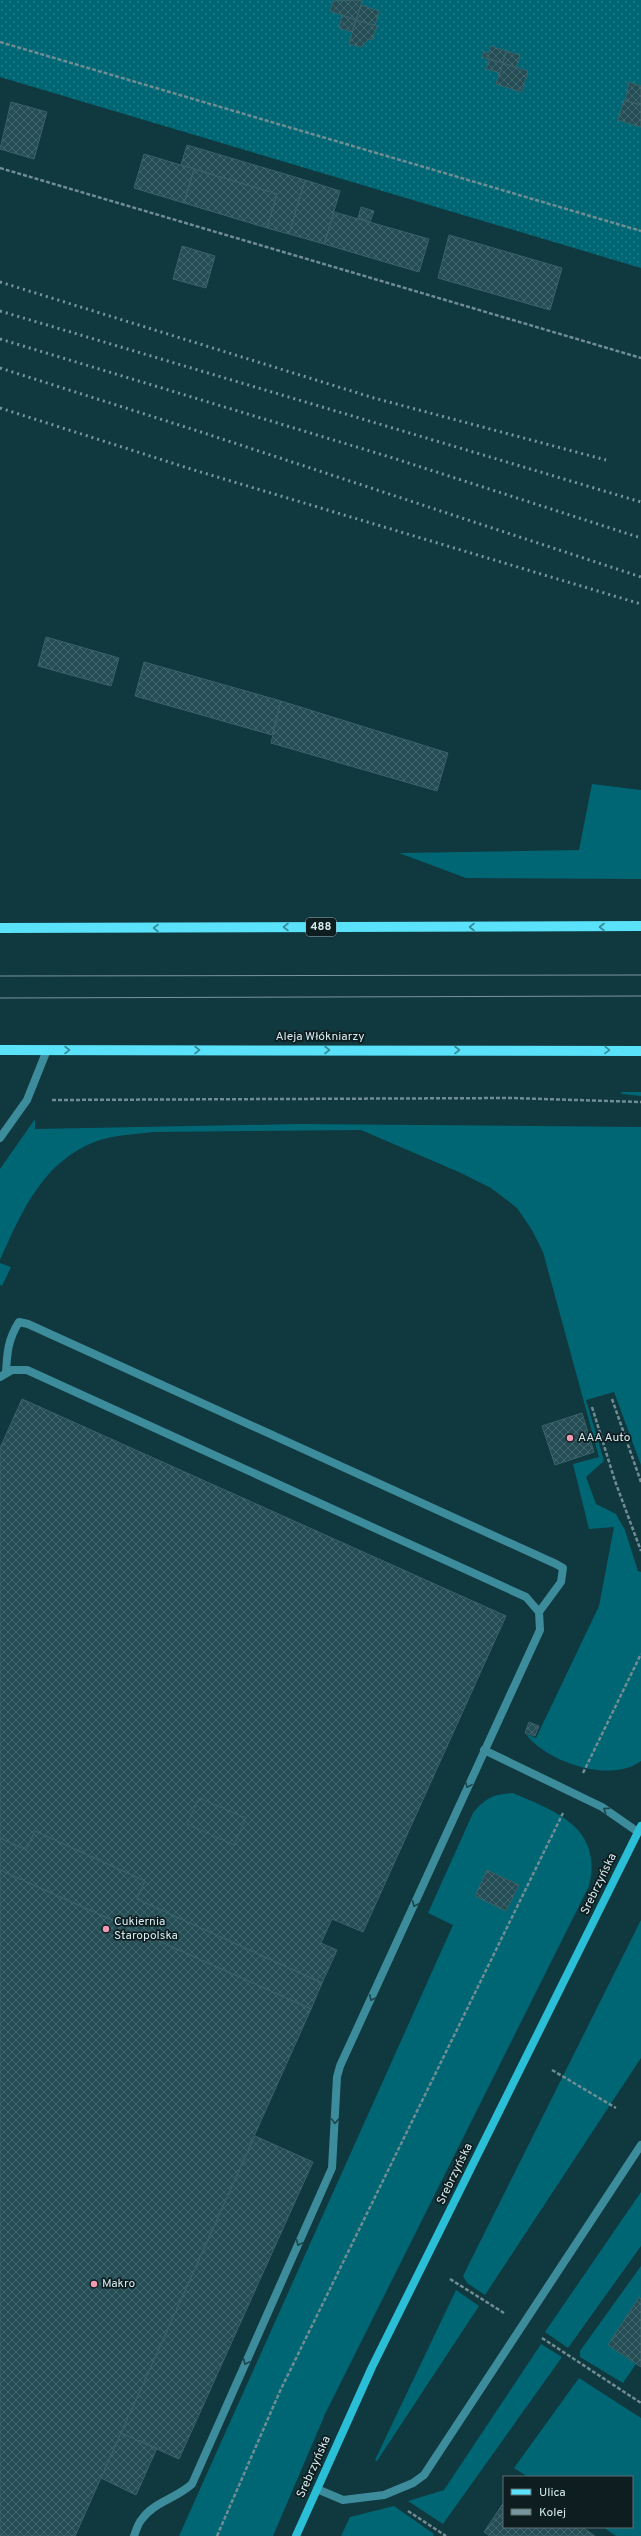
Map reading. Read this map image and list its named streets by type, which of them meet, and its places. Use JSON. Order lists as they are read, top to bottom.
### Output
{
  "streets": {
    "main road": ["488", "Aleja Włókniarzy", "Srebrzyńska"]
  },
  "one_way": ["Aleja Włókniarzy"],
  "places": ["AAA Auto", "Cukiernia Staropolska", "Makro"],
  "legend": ["Ulica", "Kolej"]
}
